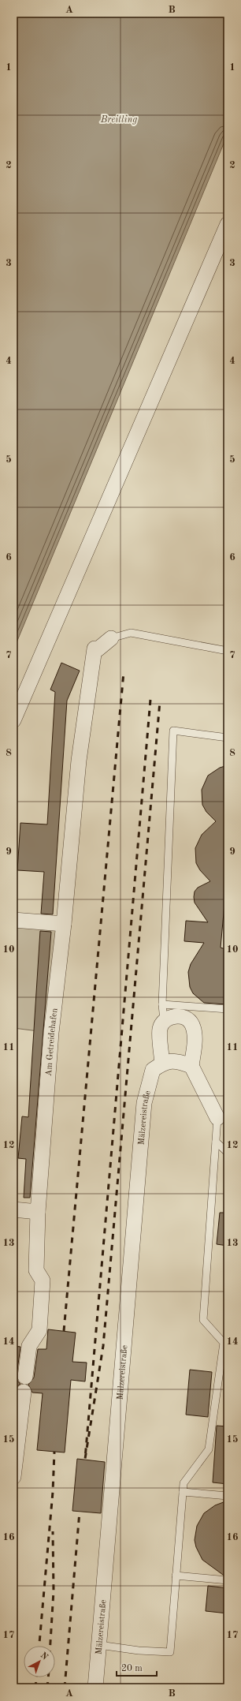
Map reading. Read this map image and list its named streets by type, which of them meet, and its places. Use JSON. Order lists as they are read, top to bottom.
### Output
{
  "streets": {
    "street": ["Am Getreidehafen", "Mälzereistraße"]
  },
  "water": ["Breitling"],
  "scale_bar": "20 m",
  "north": "top right",
  "grid": {
    "columns": ["A", "B"],
    "rows": [
      "1",
      "2",
      "3",
      "4",
      "5",
      "6",
      "7",
      "8",
      "9",
      "10",
      "11",
      "12",
      "13",
      "14",
      "15",
      "16",
      "17"
    ]
  }
}
